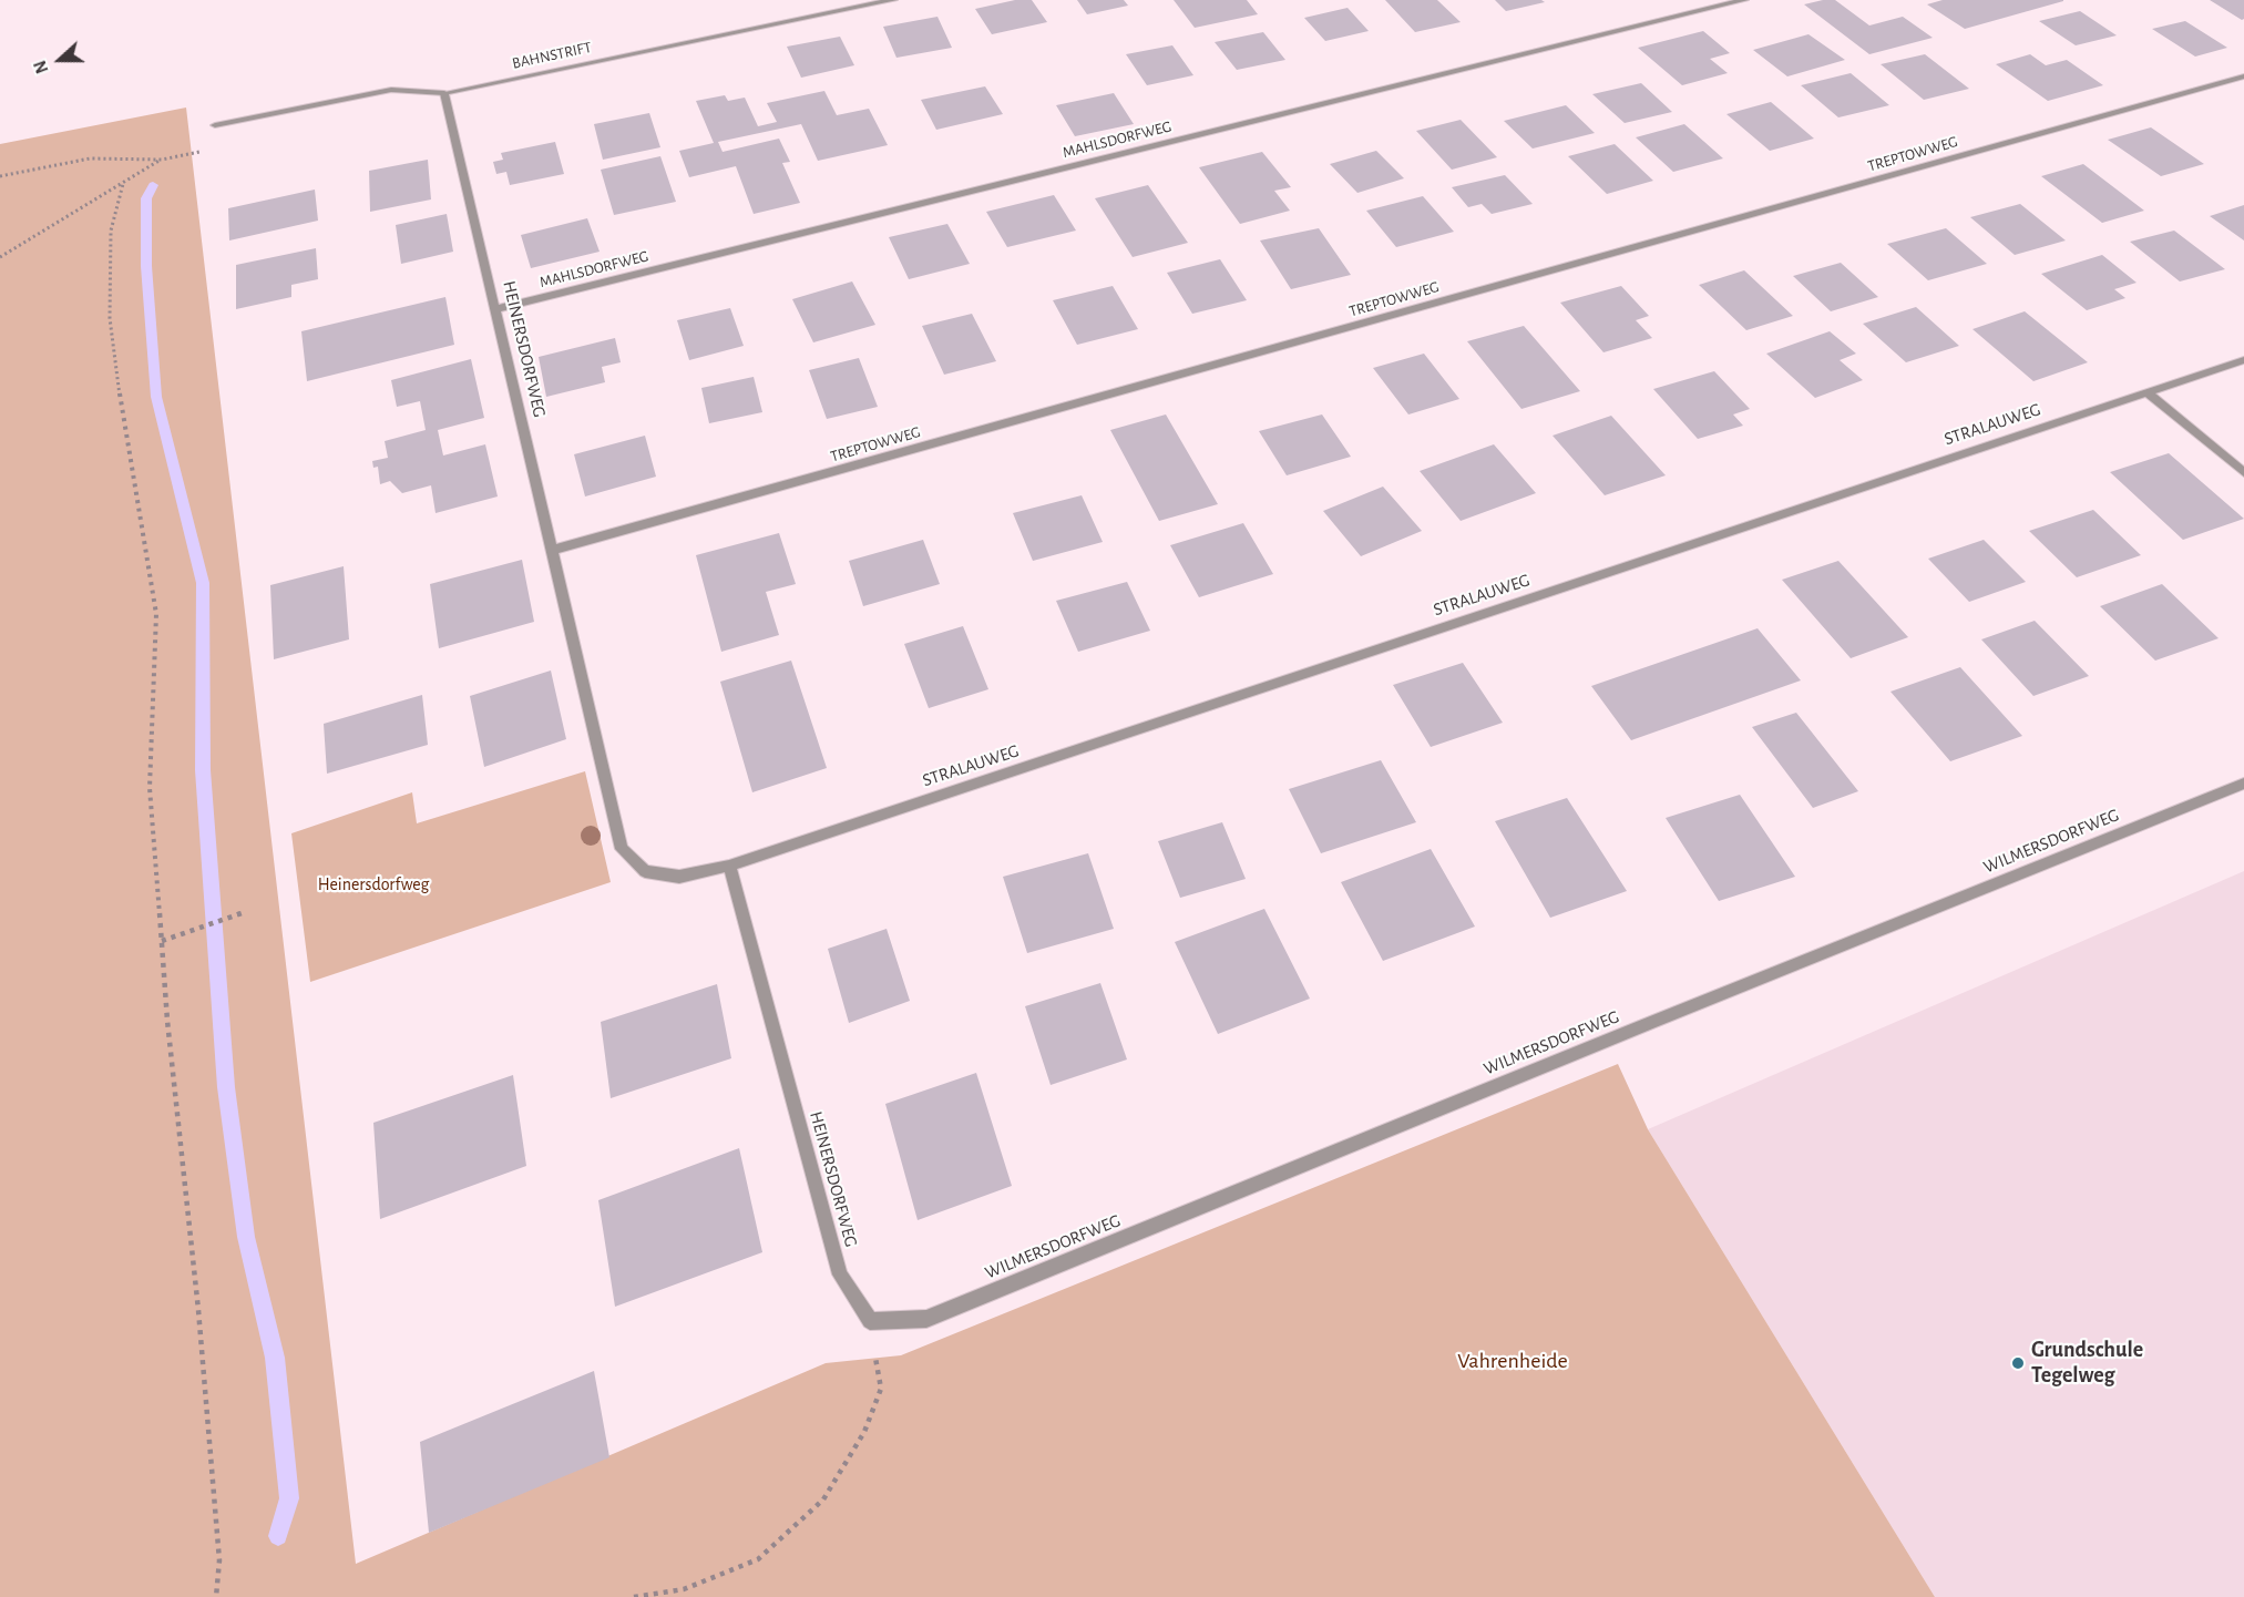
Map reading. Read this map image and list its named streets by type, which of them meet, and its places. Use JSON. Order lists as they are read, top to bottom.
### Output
{
  "streets": {
    "street": [
      "BAHNSTRIFT",
      "MAHLSDORFWEG",
      "TREPTOWWEG",
      "HEINERSDORFWEG",
      "STRALAUWEG",
      "WILMERSDORFWEG"
    ]
  },
  "crossings": [
    ["BAHNSTRIFT", "HEINERSDORFWEG"],
    ["MAHLSDORFWEG", "HEINERSDORFWEG"],
    ["TREPTOWWEG", "HEINERSDORFWEG"],
    ["HEINERSDORFWEG", "STRALAUWEG"],
    ["HEINERSDORFWEG", "WILMERSDORFWEG"]
  ],
  "parks": ["Heinersdorfweg", "Vahrenheide"],
  "places": ["Grundschule Tegelweg"],
  "north": "left"
}
